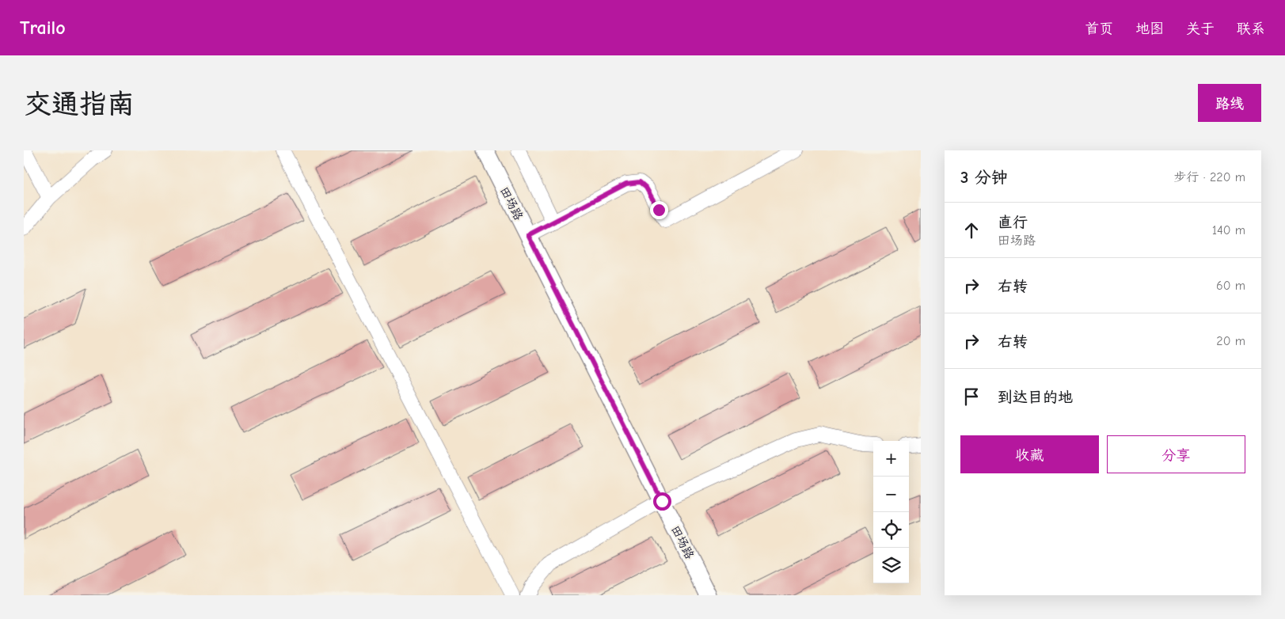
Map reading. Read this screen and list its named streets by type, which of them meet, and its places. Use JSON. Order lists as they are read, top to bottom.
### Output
{
  "streets": {
    "street": ["田场路"]
  },
  "page": {
    "header": "Trailo",
    "nav": [
      "首页",
      "地图",
      "关于",
      "联系"
    ],
    "buttons": [
      "路线",
      ["收藏", "分享"]
    ],
    "title": "交通指南",
    "heading": ["3 分钟", "步行 · 220 m"],
    "list": [
      ["直行", "田场路", "140 m"],
      ["右转", "60 m"],
      ["右转", "20 m"],
      "到达目的地"
    ],
    "map_buttons": ["+", "−"]
  }
}
